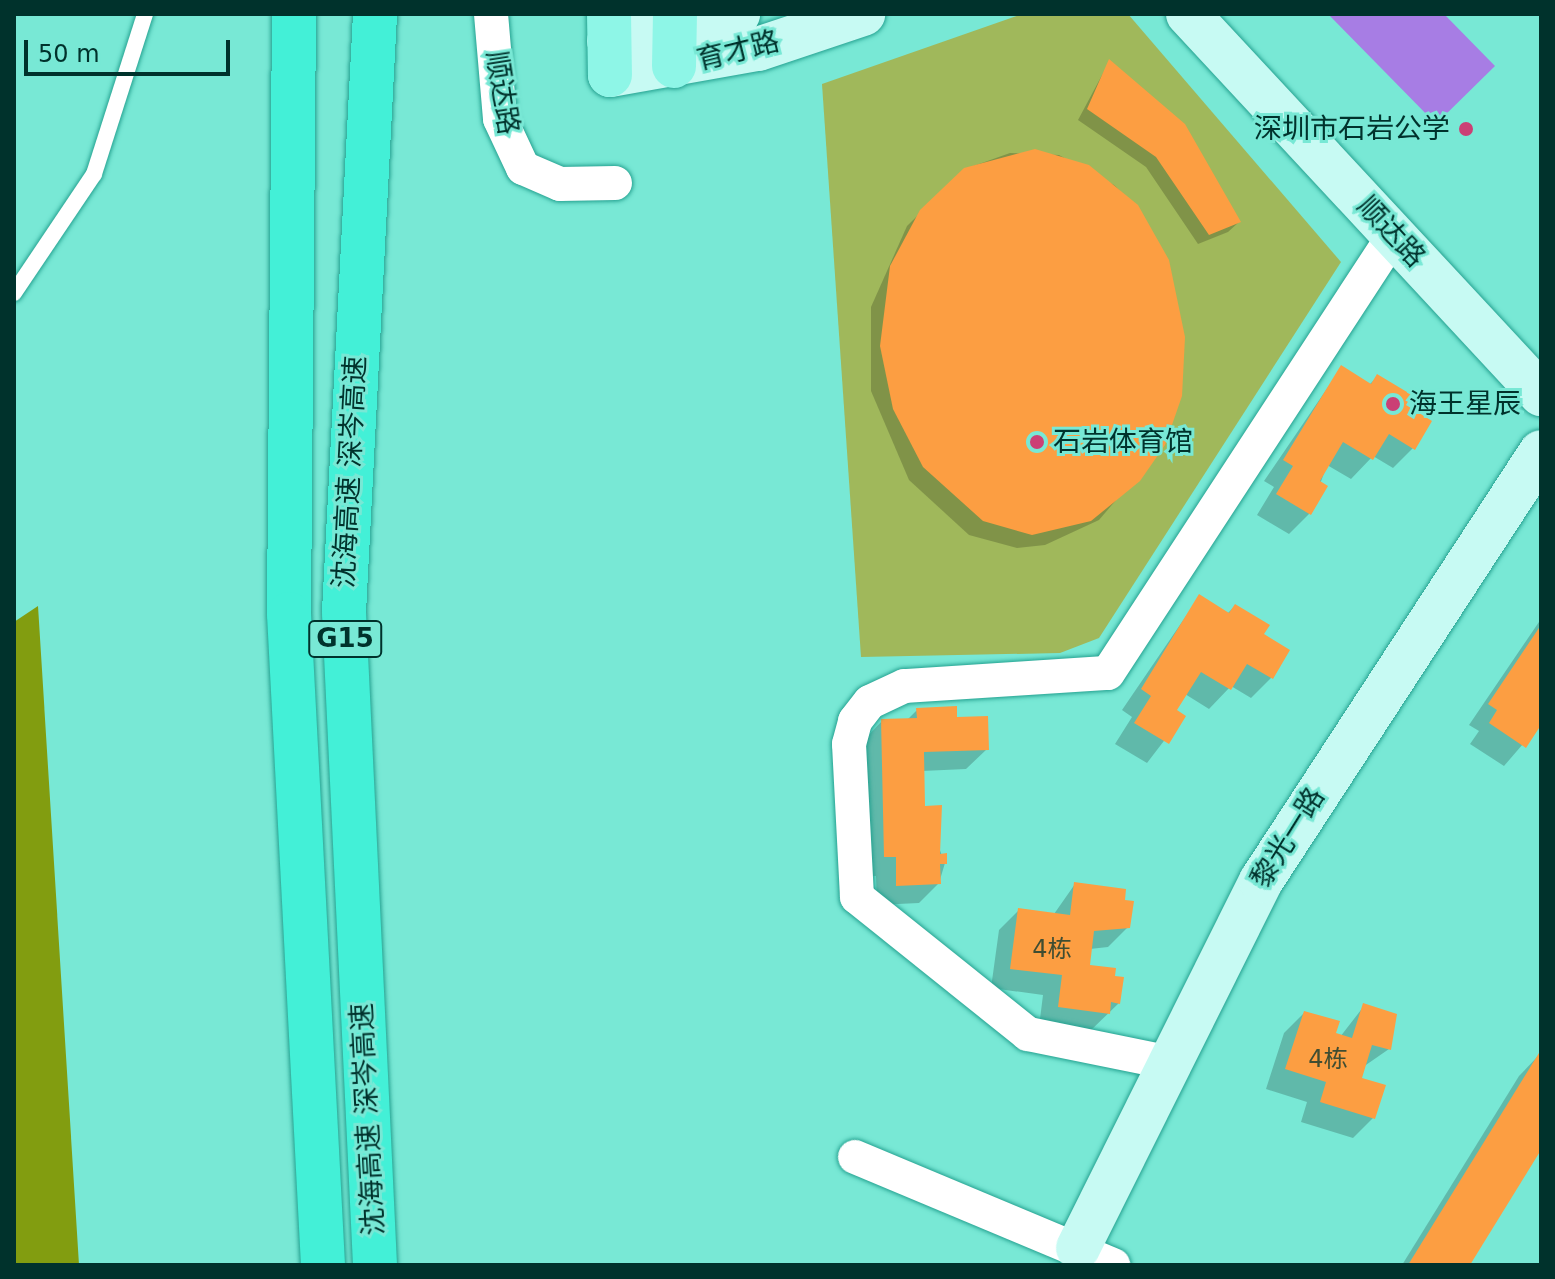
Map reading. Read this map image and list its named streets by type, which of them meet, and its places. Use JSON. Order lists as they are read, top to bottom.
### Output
{
  "streets": {
    "highway": ["沈海高速 深岑高速", "G15"],
    "street": ["育才路", "顺达路", "黎光一路"]
  },
  "places": ["深圳市石岩公学", "海王星辰", "石岩体育馆"],
  "house_numbers": ["4栋", "4栋"],
  "scale_bar": "50 m"
}
